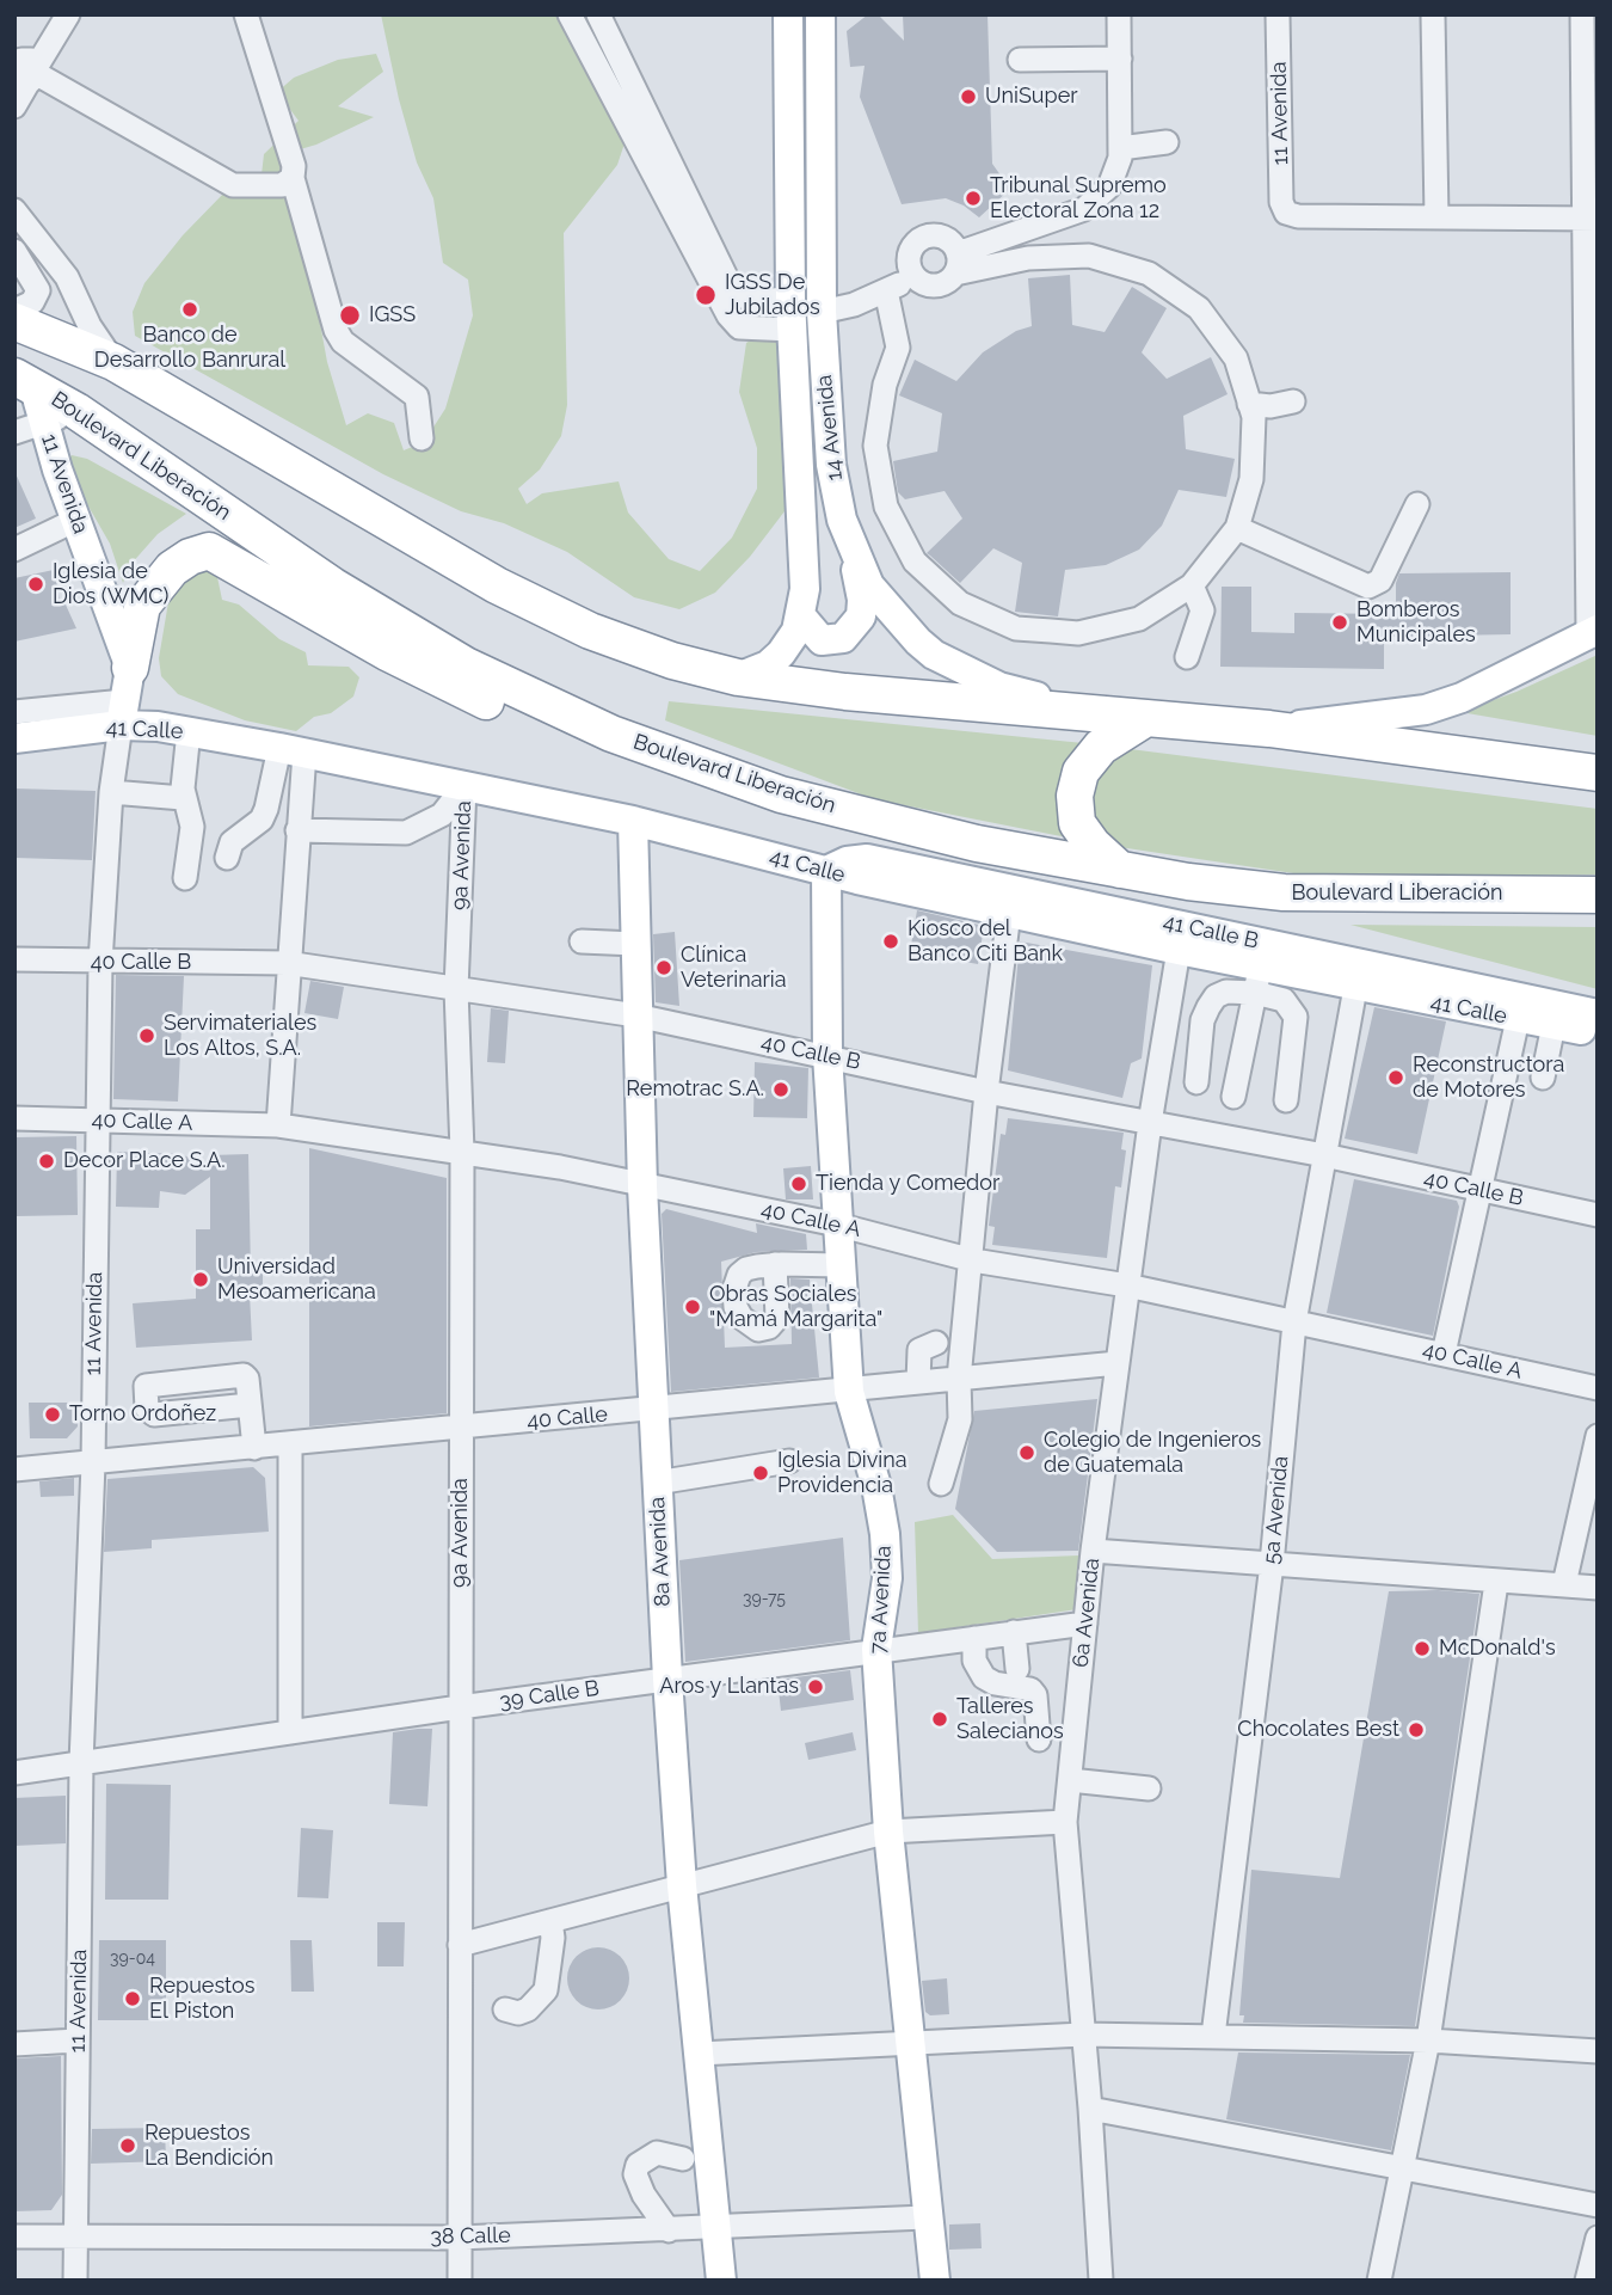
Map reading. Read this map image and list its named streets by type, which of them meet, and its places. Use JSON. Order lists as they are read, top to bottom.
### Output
{
  "streets": {
    "highway": ["Boulevard Liberación"],
    "main road": [
      "11 Avenida",
      "14 Avenida",
      "41 Calle",
      "41 Calle B",
      "8a Avenida",
      "7a Avenida"
    ],
    "street": [
      "9a Avenida",
      "40 Calle B",
      "40 Calle A",
      "40 Calle",
      "5a Avenida",
      "6a Avenida",
      "39 Calle B",
      "38 Calle"
    ]
  },
  "crossings": [
    ["11 Avenida", "Boulevard Liberación"],
    ["11 Avenida", "41 Calle"],
    ["11 Avenida", "40 Calle B"],
    ["11 Avenida", "40 Calle A"],
    ["11 Avenida", "40 Calle"],
    ["11 Avenida", "39 Calle B"],
    ["11 Avenida", "38 Calle"],
    ["41 Calle", "9a Avenida"],
    ["41 Calle", "41 Calle B"],
    ["41 Calle", "5a Avenida"],
    ["41 Calle", "8a Avenida"],
    ["41 Calle", "7a Avenida"],
    ["41 Calle", "6a Avenida"],
    ["9a Avenida", "40 Calle B"],
    ["9a Avenida", "40 Calle A"],
    ["9a Avenida", "40 Calle"],
    ["9a Avenida", "39 Calle B"],
    ["9a Avenida", "38 Calle"],
    ["41 Calle B", "7a Avenida"],
    ["40 Calle B", "5a Avenida"],
    ["40 Calle B", "8a Avenida"],
    ["40 Calle B", "7a Avenida"],
    ["40 Calle B", "6a Avenida"],
    ["40 Calle A", "5a Avenida"],
    ["40 Calle A", "8a Avenida"],
    ["40 Calle A", "7a Avenida"],
    ["40 Calle A", "6a Avenida"],
    ["40 Calle", "8a Avenida"],
    ["40 Calle", "7a Avenida"],
    ["40 Calle", "6a Avenida"],
    ["8a Avenida", "39 Calle B"],
    ["8a Avenida", "38 Calle"],
    ["7a Avenida", "39 Calle B"],
    ["7a Avenida", "38 Calle"],
    ["6a Avenida", "39 Calle B"]
  ],
  "places": [
    "UniSuper",
    "Tribunal Supremo Electoral Zona 12",
    "IGSS De Jubilados",
    "Banco de Desarrollo Banrural",
    "IGSS",
    "Iglesia de Dios (WMC)",
    "Bomberos Municipales",
    "Kiosco del Banco Citi Bank",
    "Clínica Veterinaria",
    "Servimateriales Los Altos, S.A.",
    "Reconstructora de Motores",
    "Remotrac S.A.",
    "Decor Place S.A.",
    "Tienda y Comedor",
    "Universidad Mesoamericana",
    "Obras Sociales \"Mamá Margarita\"",
    "Torno Ordoñez",
    "Colegio de Ingenieros de Guatemala",
    "Iglesia Divina Providencia",
    "McDonald's",
    "Aros y Llantas",
    "Talleres Salecianos",
    "Chocolates Best",
    "Repuestos El Piston",
    "Repuestos La Bendición"
  ],
  "house_numbers": ["39-75", "39-04"]
}
